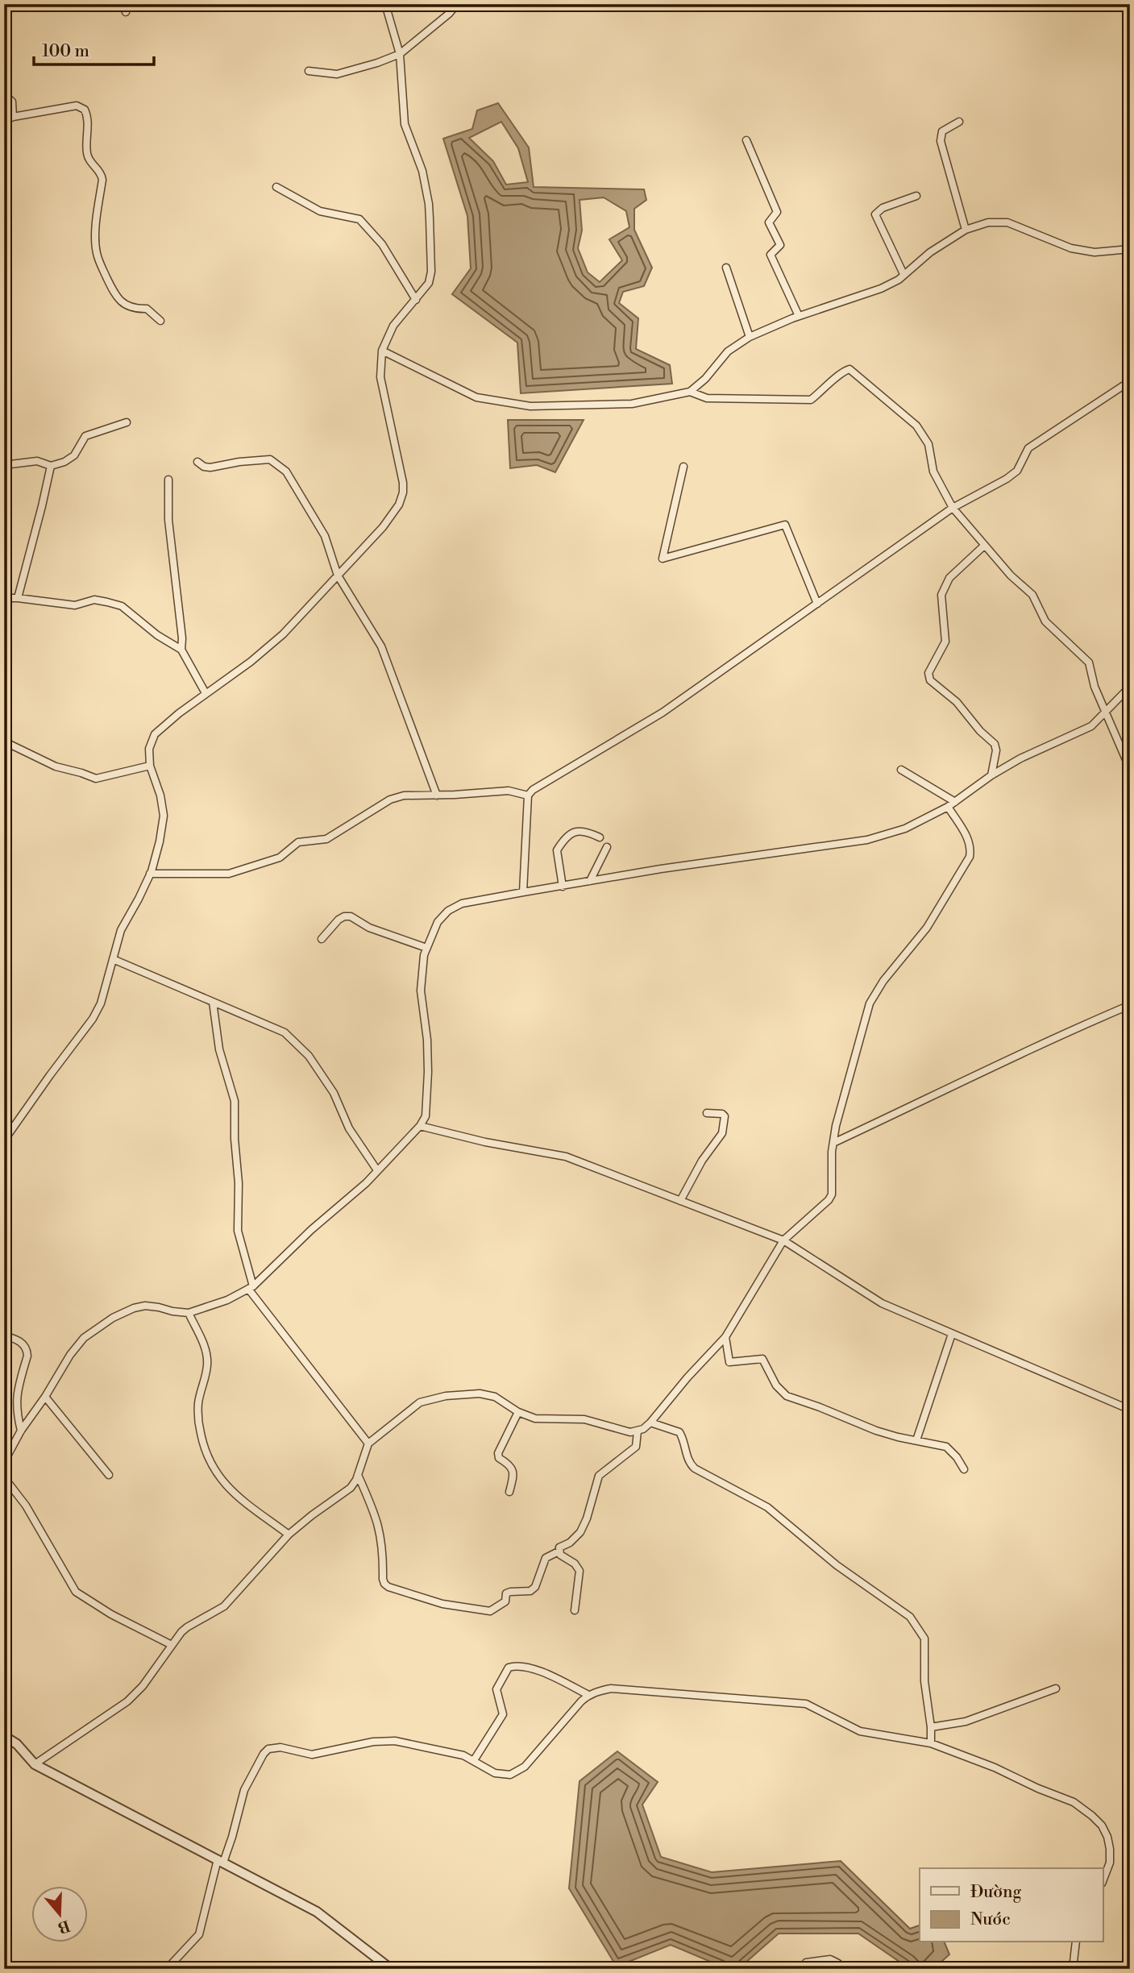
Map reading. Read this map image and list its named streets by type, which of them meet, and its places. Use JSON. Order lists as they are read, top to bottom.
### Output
{
  "legend": ["Đường", "Nước"],
  "scale_bar": "100 m",
  "north": "bottom"
}
